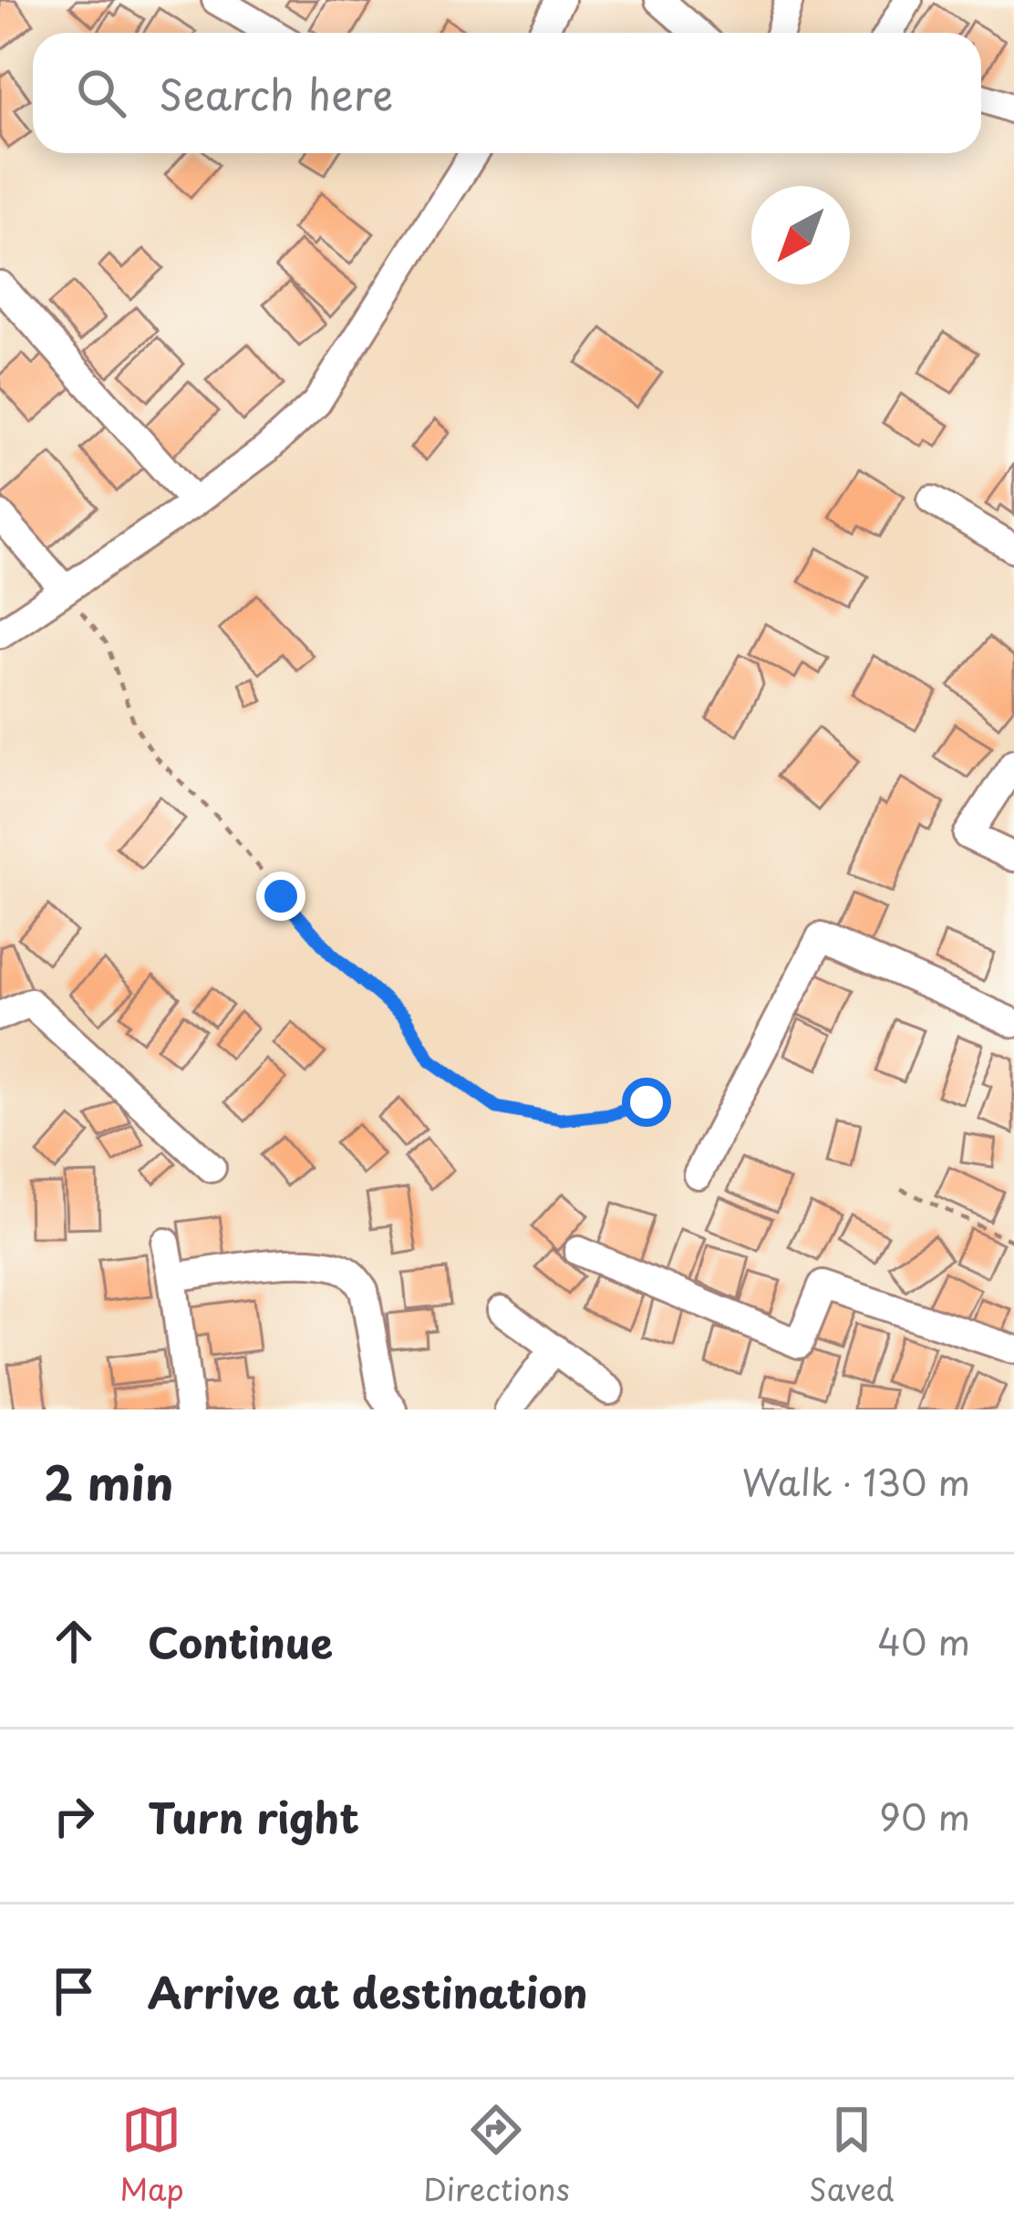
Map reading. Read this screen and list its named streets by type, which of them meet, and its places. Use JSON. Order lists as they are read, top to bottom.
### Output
{
  "north": "bottom left",
  "page": {
    "search": "Search here",
    "heading": ["2 min", "Walk · 130 m"],
    "list": [
      ["Continue", "40 m"],
      ["Turn right", "90 m"],
      "Arrive at destination"
    ],
    "nav": ["Map", "Directions", "Saved"]
  }
}
